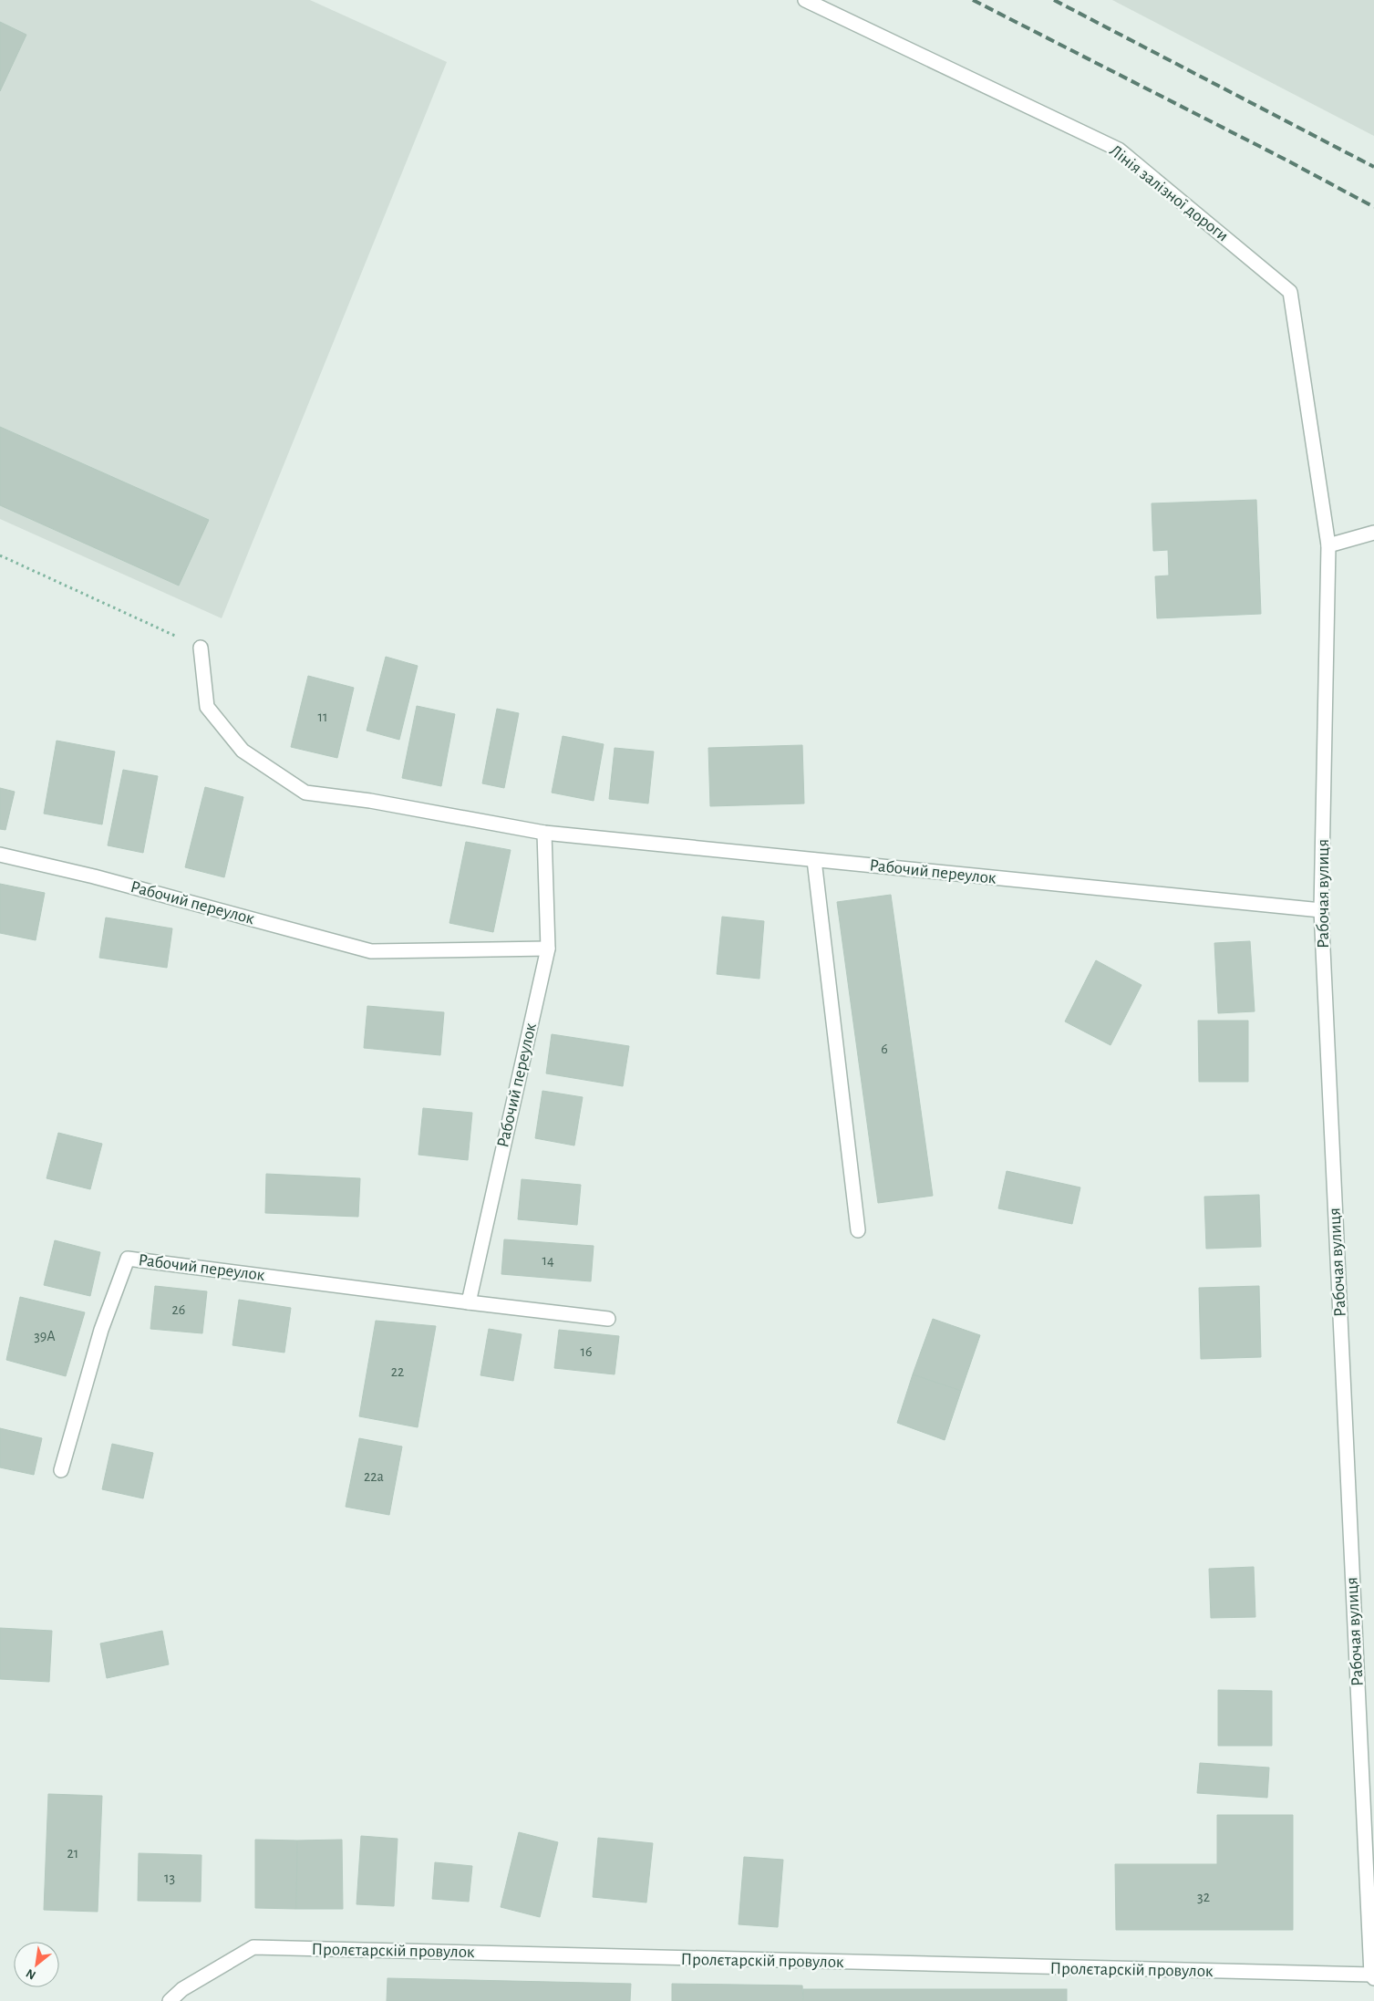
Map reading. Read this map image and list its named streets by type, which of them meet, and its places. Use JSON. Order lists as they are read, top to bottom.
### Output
{
  "streets": {
    "street": [
      "Лінія залізної дороги",
      "Рабочий переулок",
      "Рабочая вулиця",
      "Пролєтарскій провулок"
    ]
  },
  "crossings": [
    ["Лінія залізної дороги", "Рабочая вулиця"],
    ["Рабочий переулок", "Рабочая вулиця"],
    ["Рабочая вулиця", "Пролєтарскій провулок"]
  ],
  "house_numbers": [
    "11",
    "6",
    "14",
    "26",
    "39А",
    "16",
    "22",
    "22а",
    "21",
    "13",
    "32"
  ],
  "north": "bottom left"
}
